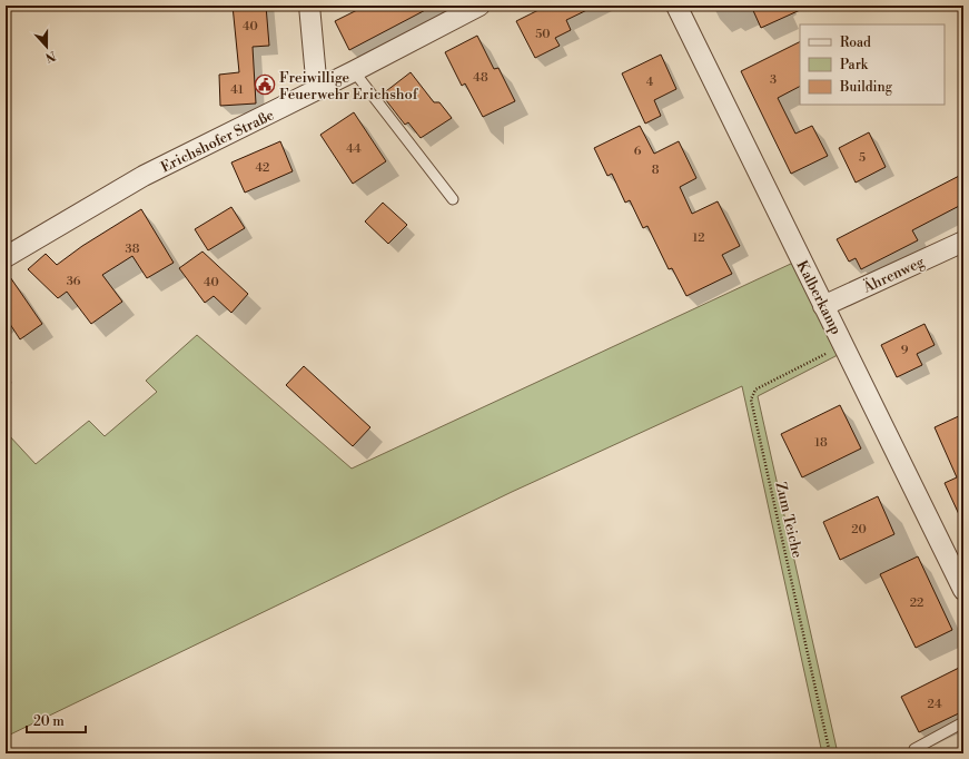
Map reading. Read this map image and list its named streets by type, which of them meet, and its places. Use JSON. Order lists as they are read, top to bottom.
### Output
{
  "streets": {
    "street": ["Erichshofer Straße", "Ährenweg", "Kalberkamp"],
    "path": ["Zum Teiche"]
  },
  "crossings": [
    ["Ährenweg", "Kalberkamp"],
    ["Kalberkamp", "Zum Teiche"]
  ],
  "places": {
    "public building": ["Freiwillige Feuerwehr Erichshof"]
  },
  "house_numbers": [
    "40",
    "50",
    "48",
    "3",
    "4",
    "41",
    "44",
    "6",
    "5",
    "42",
    "8",
    "12",
    "38",
    "36",
    "40",
    "9",
    "18",
    "20",
    "22",
    "24"
  ],
  "legend": ["Road", "Park", "Building"],
  "scale_bar": "20 m",
  "north": "bottom"
}
